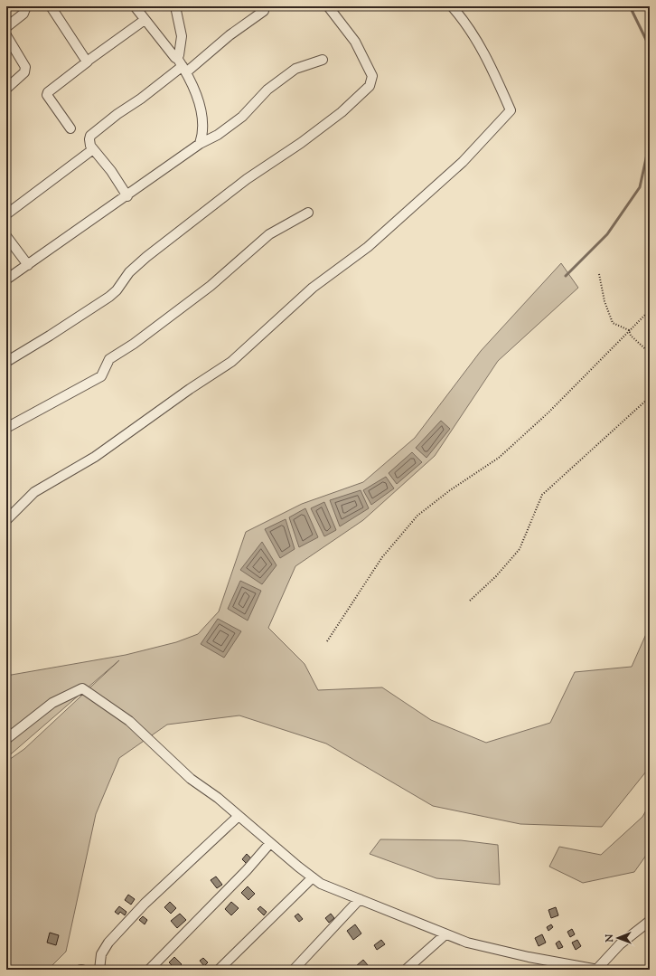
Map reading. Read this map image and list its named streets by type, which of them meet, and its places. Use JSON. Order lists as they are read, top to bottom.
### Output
{
  "north": "left"
}
